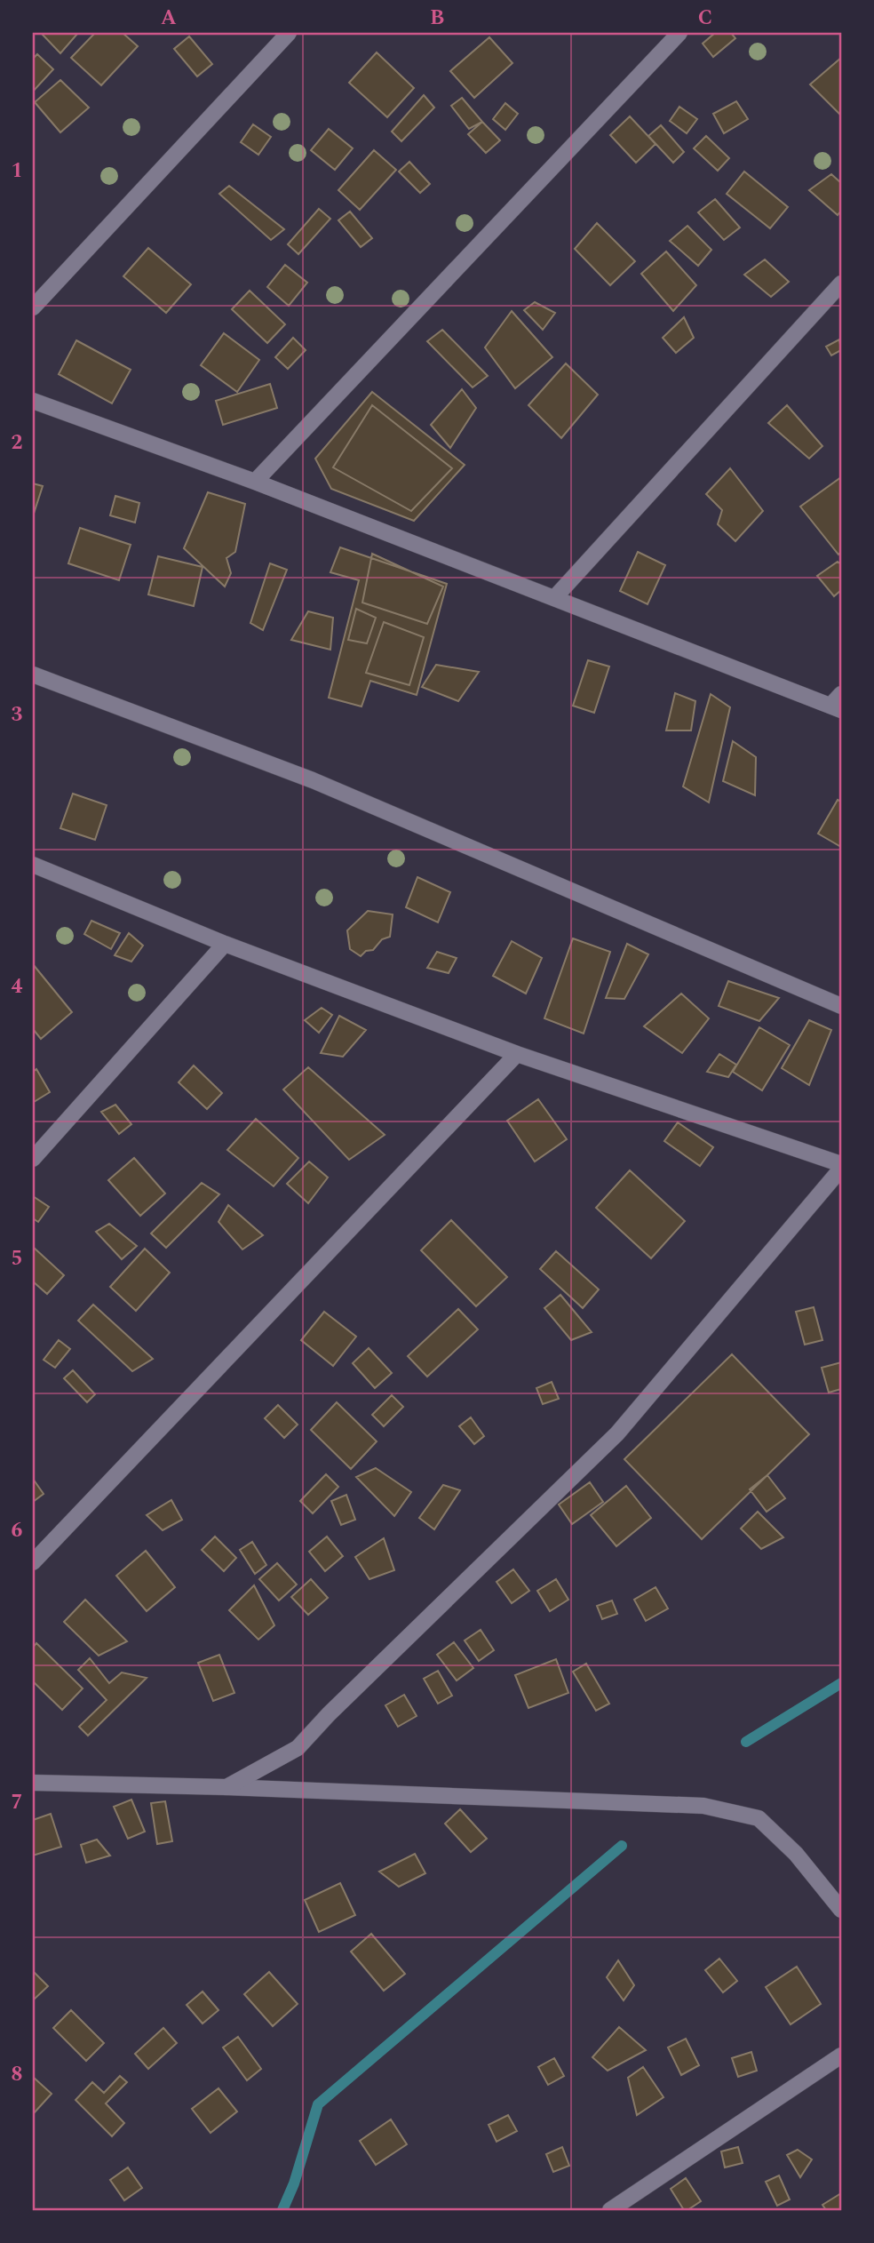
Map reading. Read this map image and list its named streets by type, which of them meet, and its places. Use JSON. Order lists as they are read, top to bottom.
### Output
{
  "grid": {
    "columns": ["A", "B", "C"],
    "rows": [
      "1",
      "2",
      "3",
      "4",
      "5",
      "6",
      "7",
      "8"
    ]
  }
}
